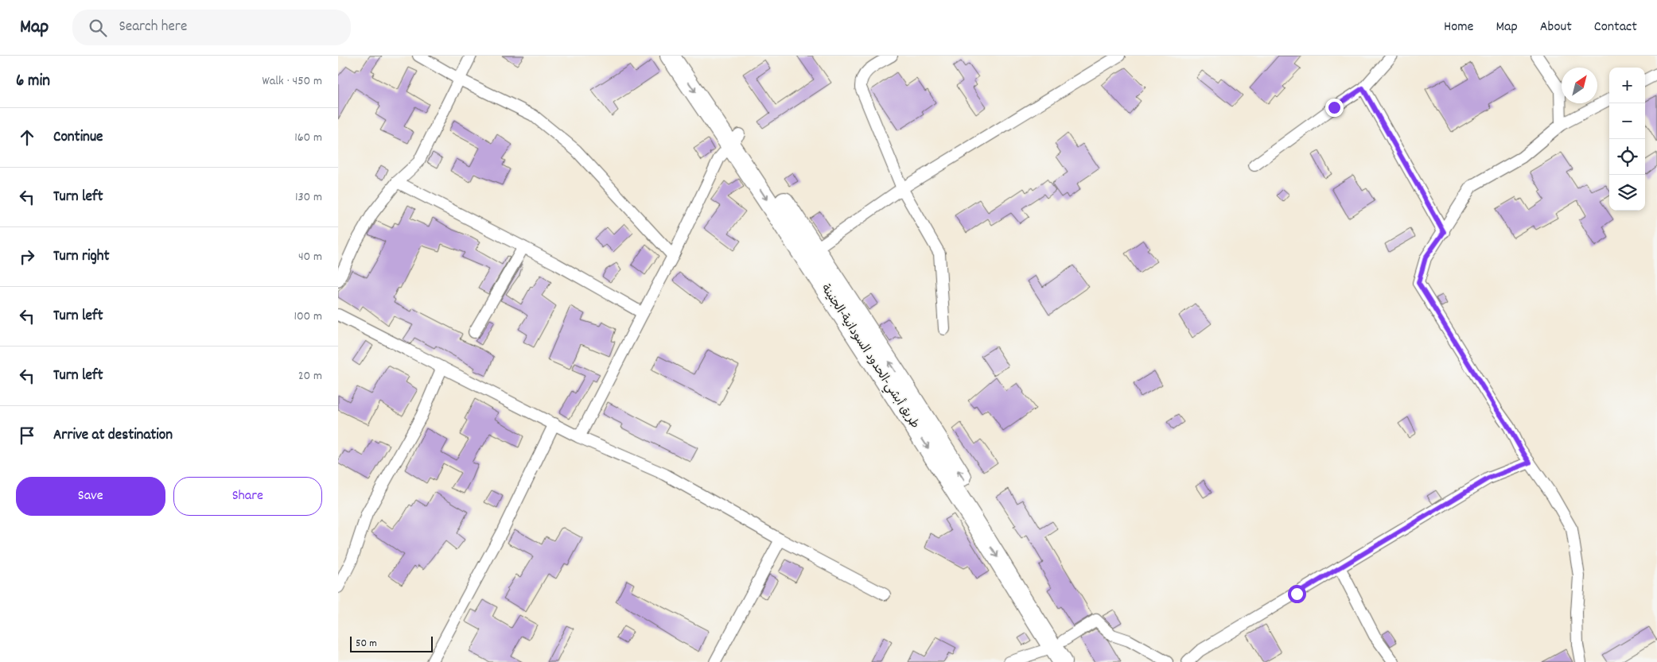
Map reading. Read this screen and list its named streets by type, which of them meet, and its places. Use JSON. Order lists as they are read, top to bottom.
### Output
{
  "streets": {
    "highway": ["طريق أبشي-الحدود السودانية-الجنينة"]
  },
  "scale_bar": "50 m",
  "north": "top right",
  "page": {
    "header": "Map",
    "search": "Search here",
    "nav": [
      "Home",
      "Map",
      "About",
      "Contact"
    ],
    "heading": ["6 min", "Walk · 450 m"],
    "map_buttons": ["+", "−"],
    "list": [
      ["Continue", "160 m"],
      ["Turn left", "130 m"],
      ["Turn right", "40 m"],
      ["Turn left", "100 m"],
      ["Turn left", "20 m"],
      "Arrive at destination"
    ],
    "buttons": ["Save", "Share"],
    "scale": "50 m"
  }
}
